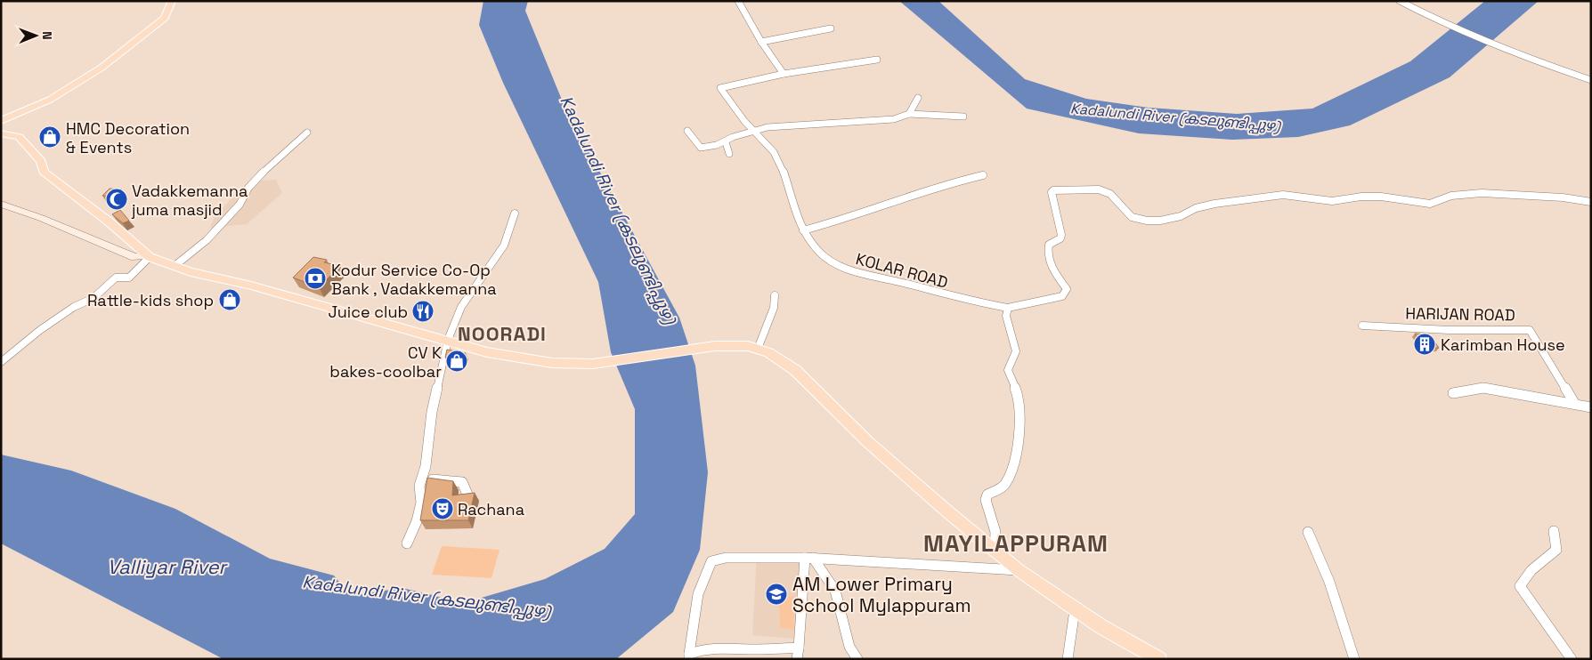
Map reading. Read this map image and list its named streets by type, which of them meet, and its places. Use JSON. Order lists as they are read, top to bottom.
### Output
{
  "streets": {
    "street": ["KOLAR ROAD", "HARIJAN ROAD"]
  },
  "districts": ["NOORADI", "MAYILAPPURAM"],
  "water": ["Kadalundi River (കടലുണ്ടിപ്പുഴ)", "Valliyar River"],
  "places": {
    "shop": ["HMC Decoration & Events", "Rattle-kids shop", "CV K bakes-coolbar"],
    "mosque": ["Vadakkemanna juma masjid"],
    "bank": ["Kodur Service Co-Op Bank , Vadakkemanna"],
    "restaurant": ["Juice club"],
    "building": ["Karimban House"],
    "theatre": ["Rachana"],
    "school or university": ["AM Lower Primary School Mylappuram"]
  },
  "north": "right"
}
